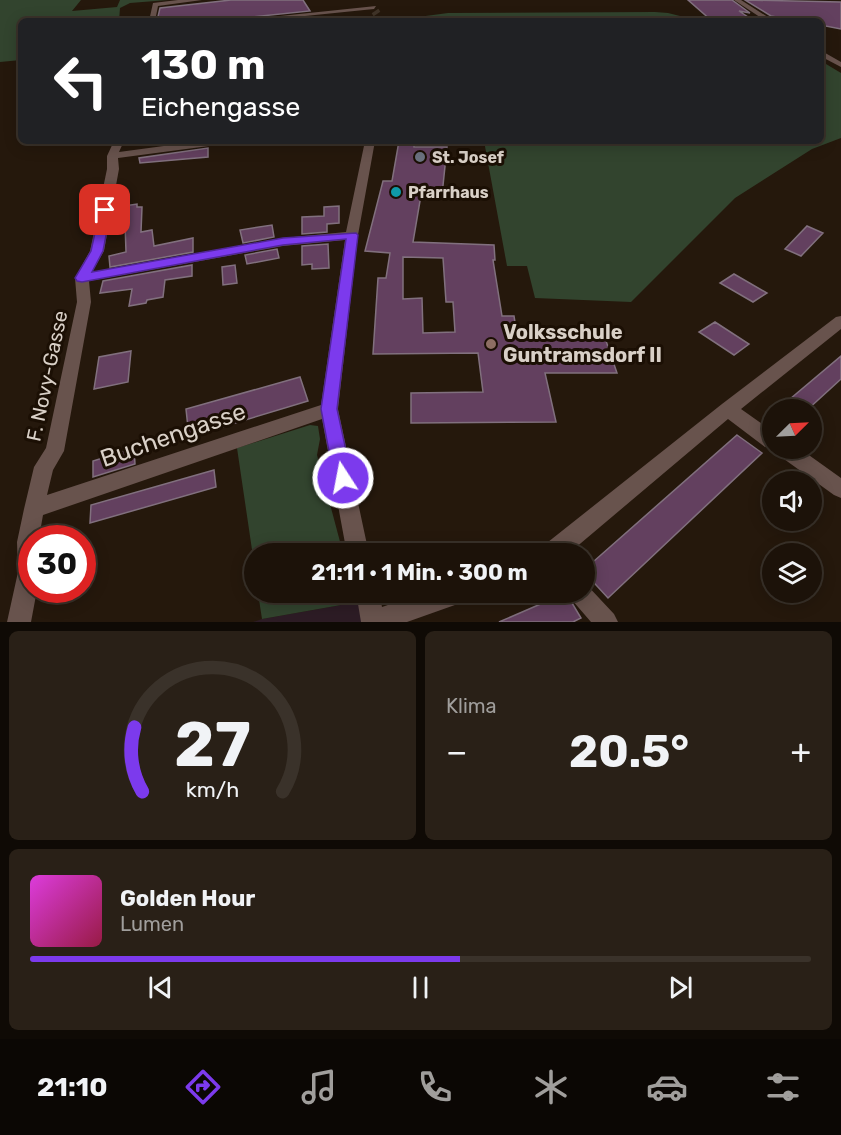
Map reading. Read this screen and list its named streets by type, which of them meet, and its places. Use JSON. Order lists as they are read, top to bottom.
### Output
{
  "streets": {
    "street": ["F. Novy-Gasse", "Buchengasse"]
  },
  "crossings": [
    ["F. Novy-Gasse", "Buchengasse"]
  ],
  "places": ["St. Josef", "Pfarrhaus", "Volksschule Guntramsdorf II"],
  "north": "top right",
  "page": {
    "turn": ["130 m", "Eichengasse"],
    "limit": "30",
    "trip": "21:11 · 1 Min. · 300 m",
    "tile": "Klima",
    "heat": ["−", "20.5°", "+"],
    "song": ["Golden Hour", "Lumen"],
    "tabs": "21:10",
    "gauge": ["27", "km/h"]
  }
}
